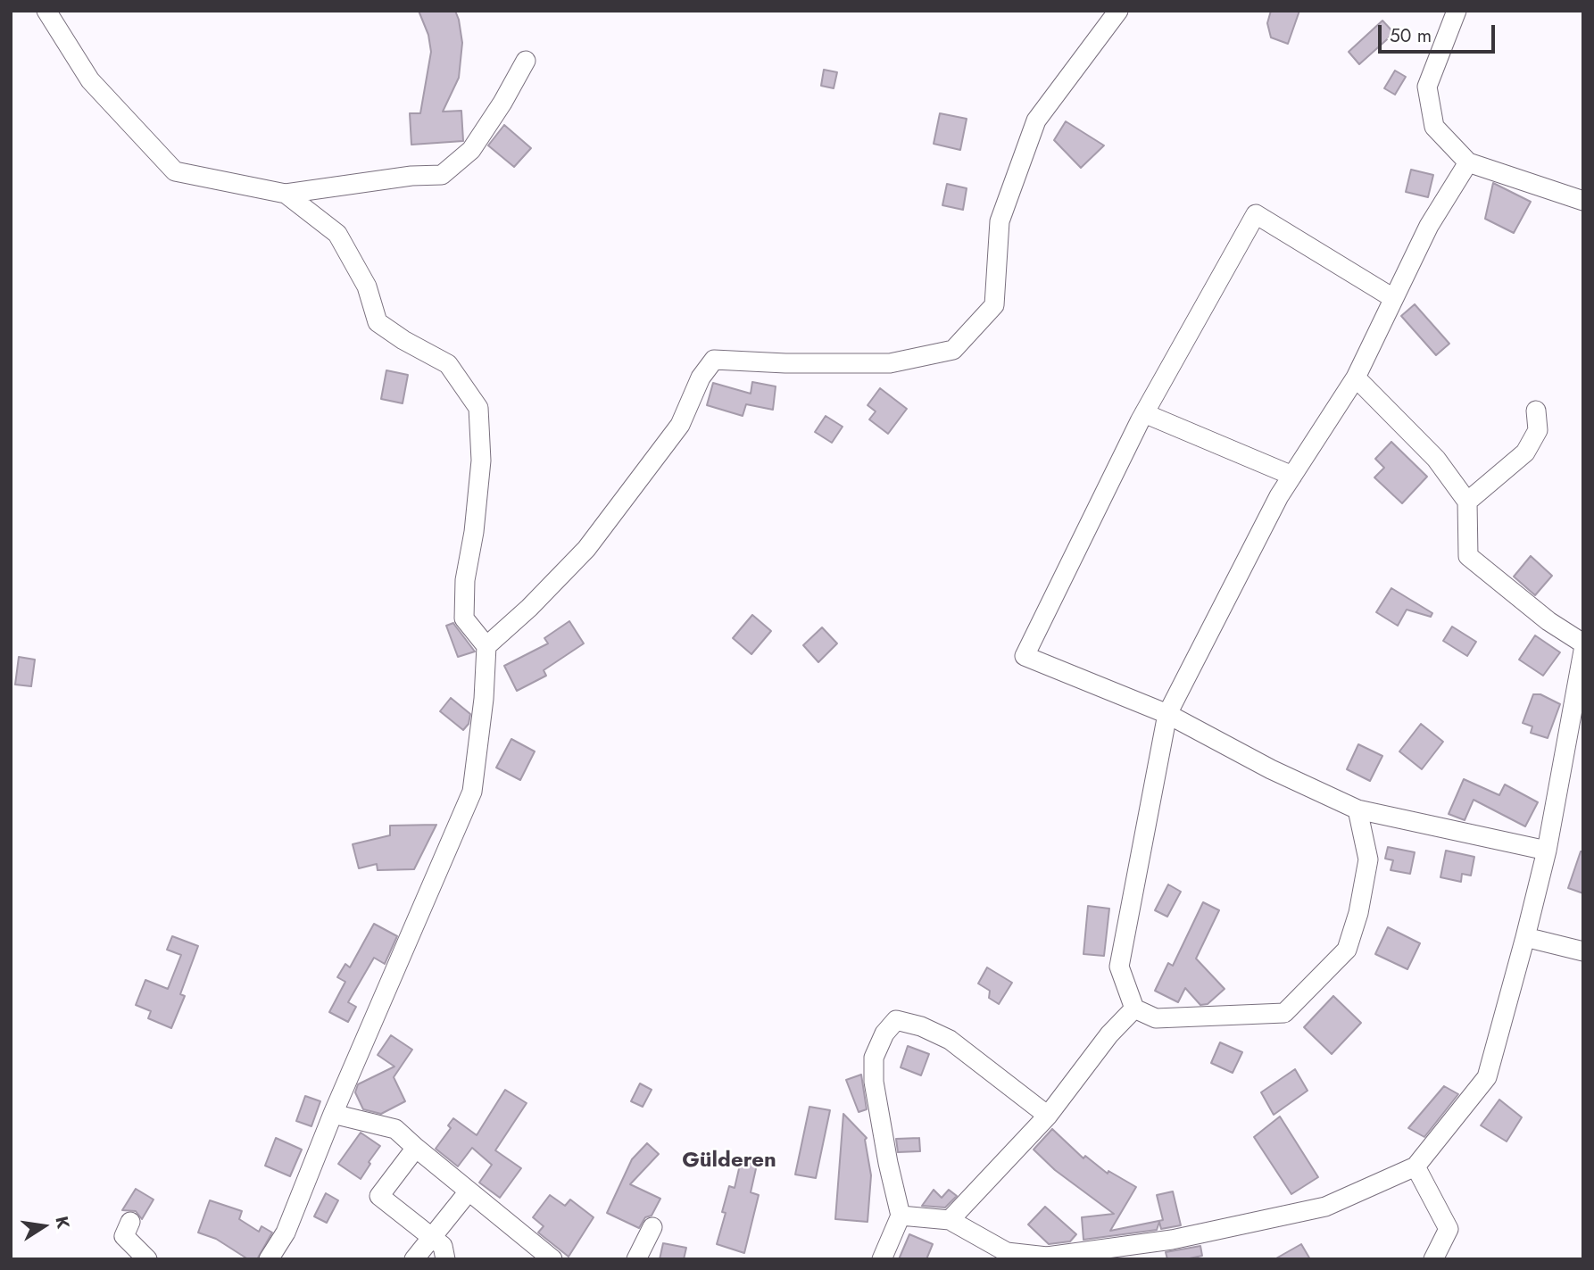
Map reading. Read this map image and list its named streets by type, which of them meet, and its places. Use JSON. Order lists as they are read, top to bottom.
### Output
{
  "districts": ["Gülderen"],
  "scale_bar": "50 m",
  "north": "right"
}
